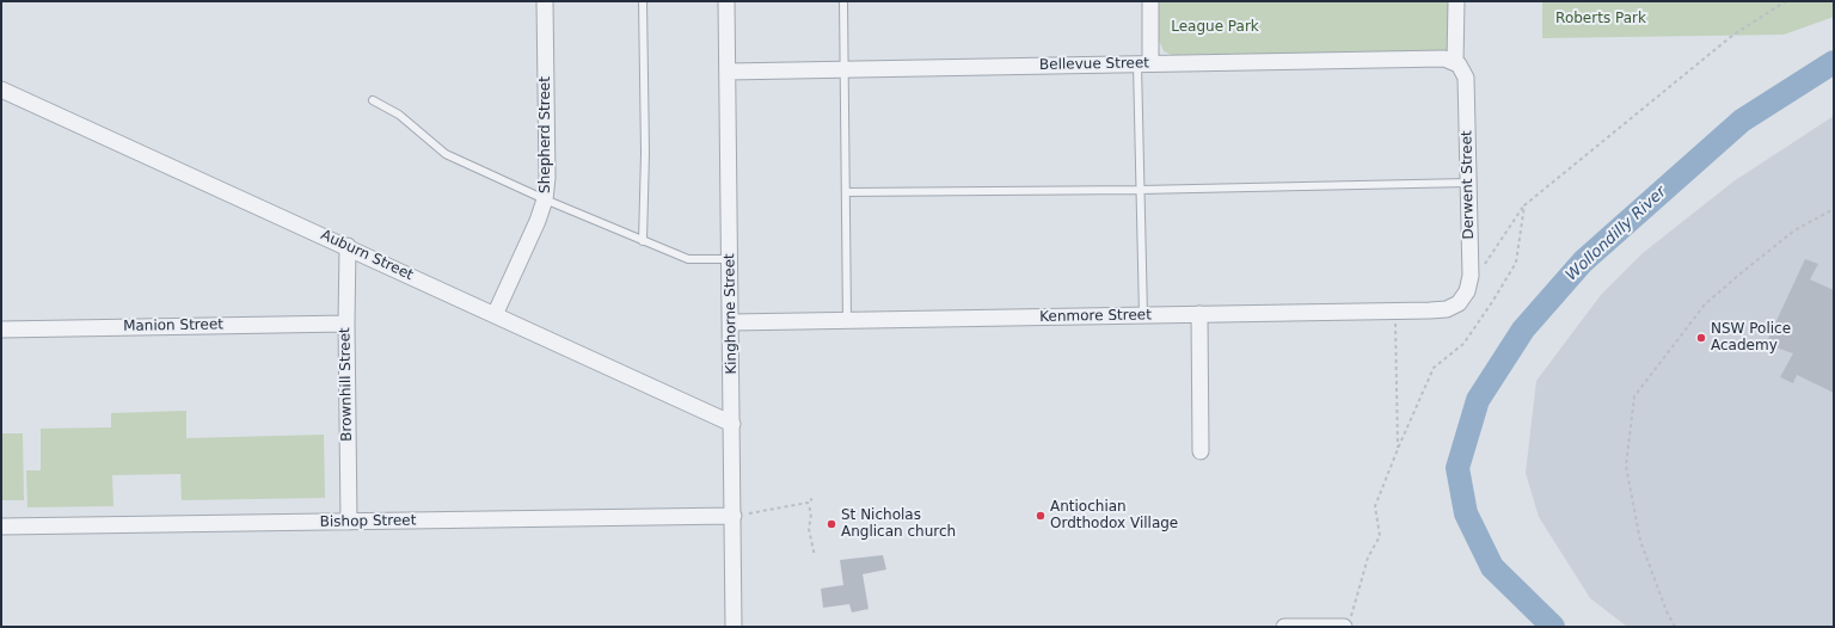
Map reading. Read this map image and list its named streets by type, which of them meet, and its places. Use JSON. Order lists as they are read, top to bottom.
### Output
{
  "streets": {
    "street": [
      "Bellevue Street",
      "Shepherd Street",
      "Derwent Street",
      "Auburn Street",
      "Kinghorne Street",
      "Kenmore Street",
      "Manion Street",
      "Brownhill Street",
      "Bishop Street"
    ]
  },
  "crossings": [
    ["Bellevue Street", "Derwent Street"],
    ["Bellevue Street", "Kinghorne Street"],
    ["Shepherd Street", "Auburn Street"],
    ["Derwent Street", "Kenmore Street"],
    ["Auburn Street", "Kinghorne Street"],
    ["Auburn Street", "Brownhill Street"],
    ["Kinghorne Street", "Kenmore Street"],
    ["Kinghorne Street", "Bishop Street"],
    ["Manion Street", "Brownhill Street"],
    ["Brownhill Street", "Bishop Street"]
  ],
  "water": ["Wollondilly River"],
  "parks": ["Roberts Park", "League Park"],
  "places": ["NSW Police Academy", "Antiochian Ordthodox Village", "St Nicholas Anglican church"]
}
